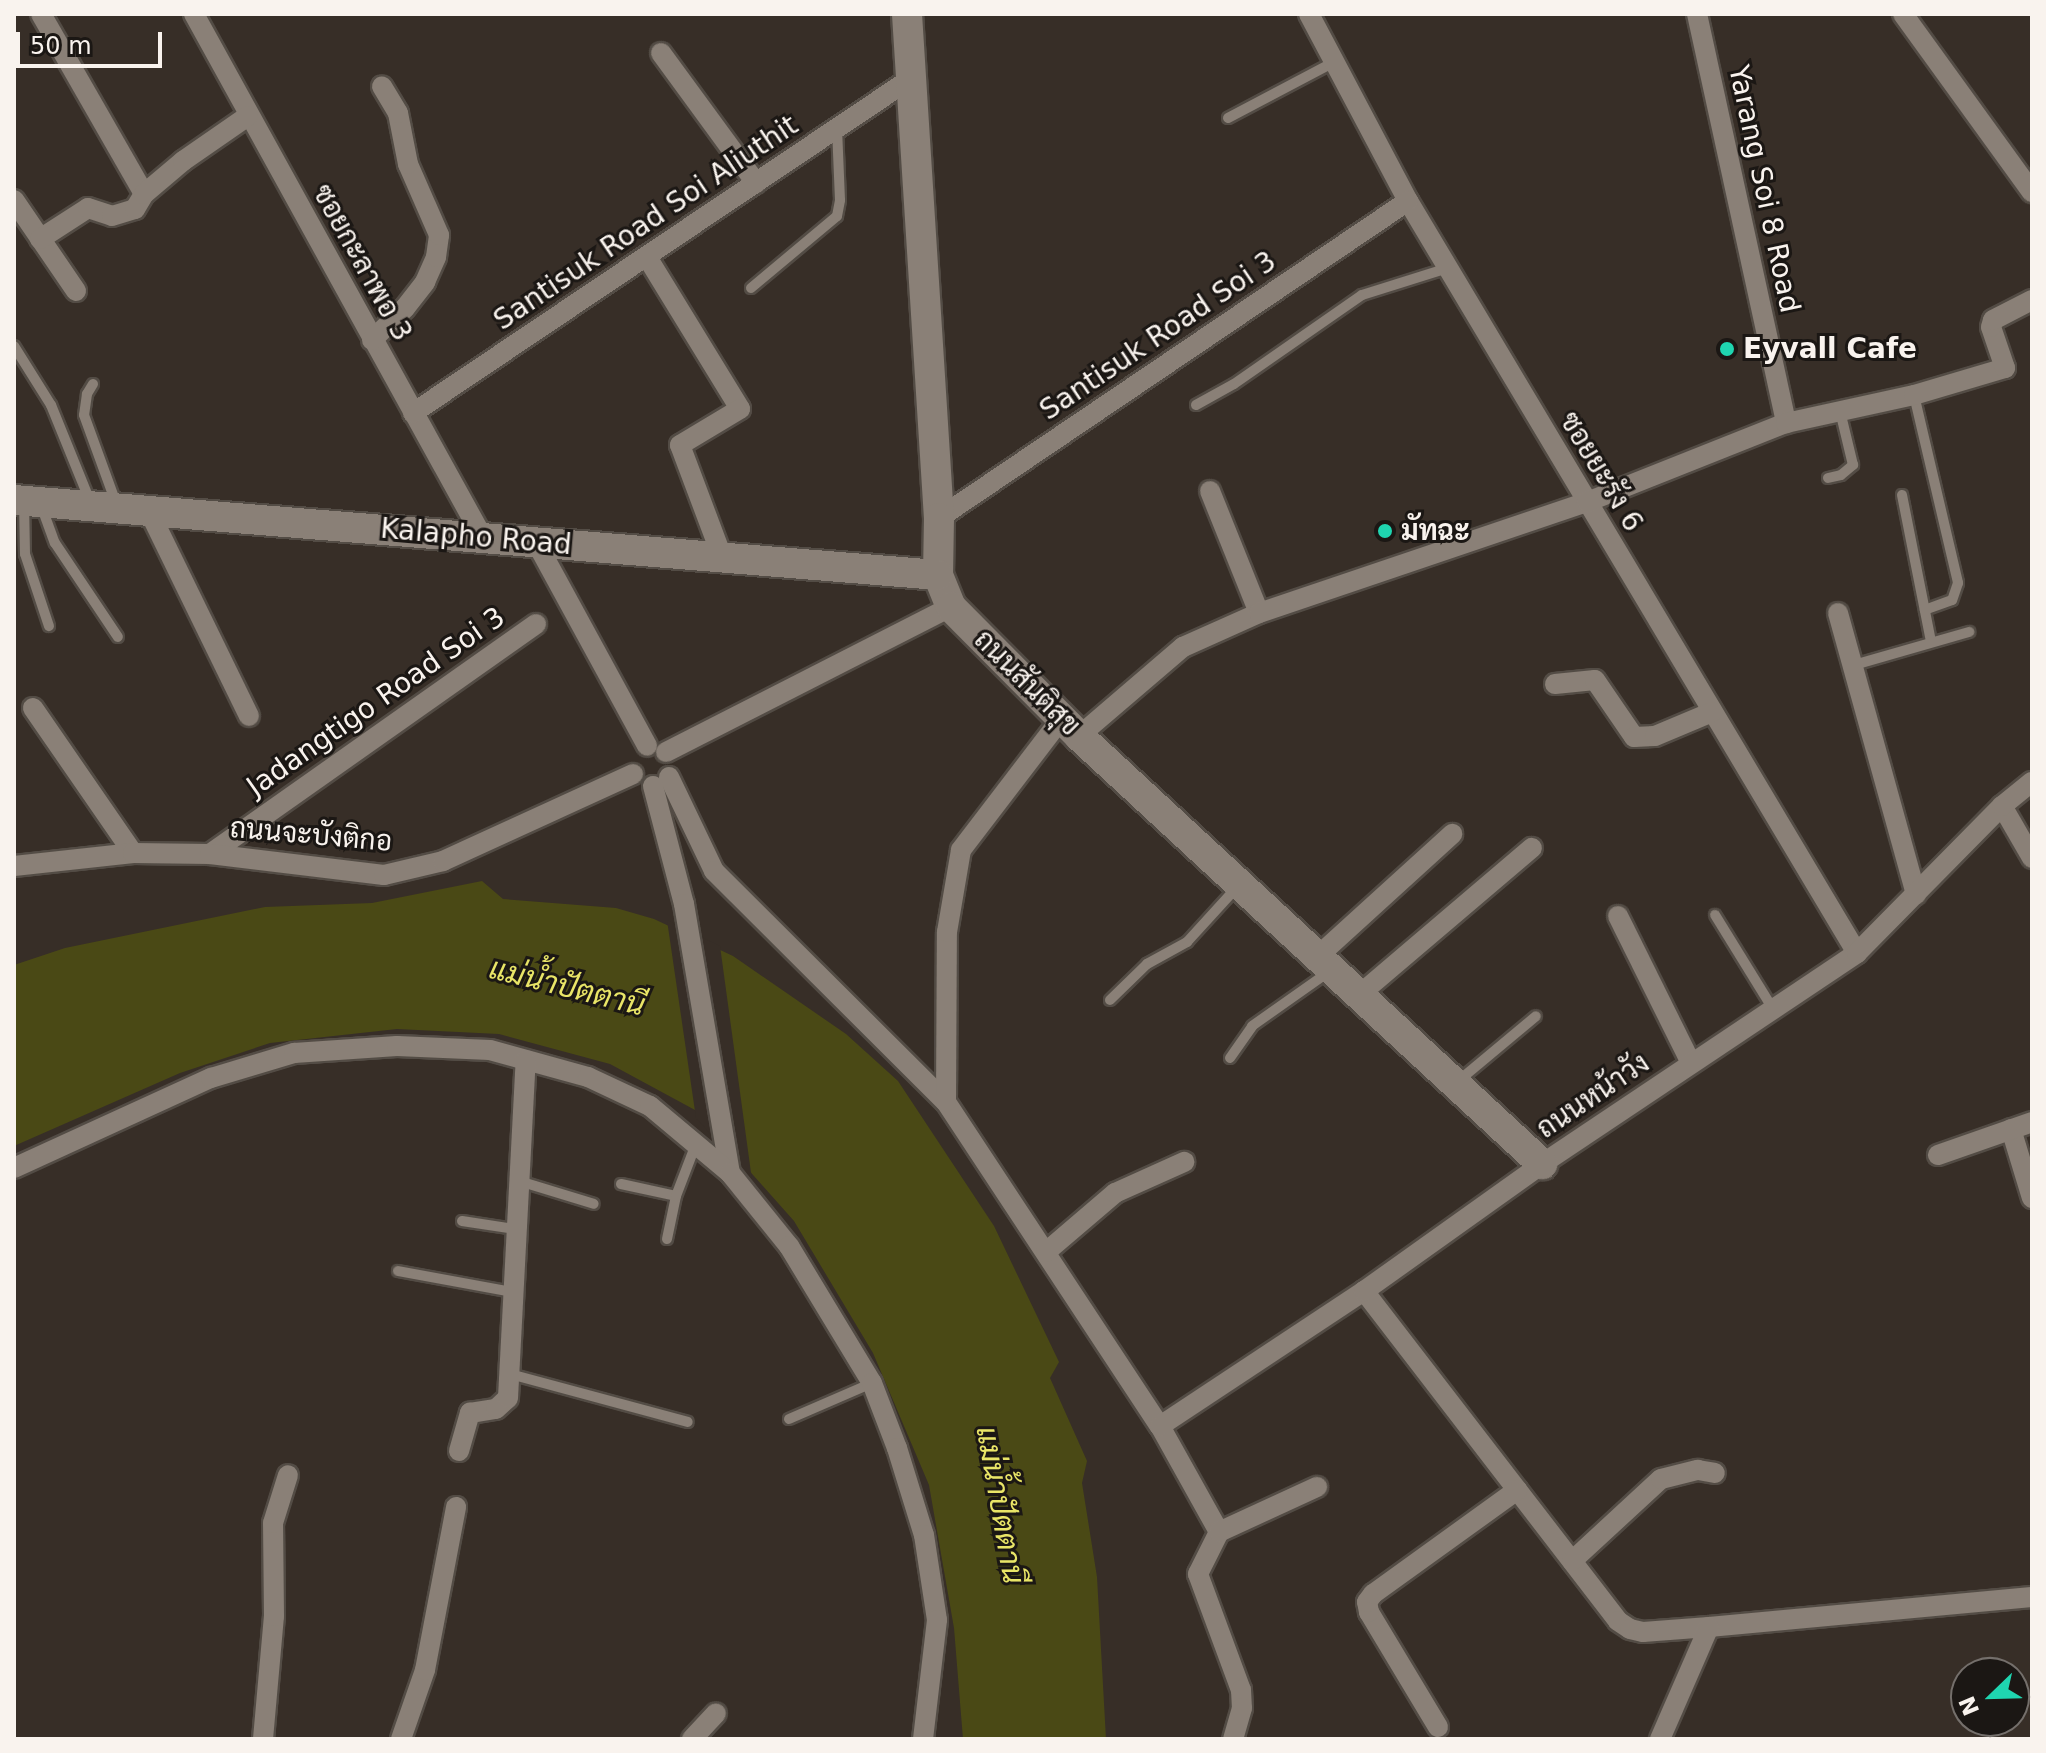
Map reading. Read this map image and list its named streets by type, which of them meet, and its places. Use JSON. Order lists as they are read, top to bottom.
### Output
{
  "streets": {
    "street": [
      "Yarang Soi 8 Road",
      "Santisuk Road Soi Aliuthit",
      "ซอยกะลาพอ 3",
      "Santisuk Road Soi 3",
      "ซอยยะรัง 6",
      "Kalapho Road",
      "ถนนสันติสุข",
      "Jadangtigo Road Soi 3",
      "ถนนจะบังติกอ",
      "ถนนหน้าวัง"
    ]
  },
  "crossings": [
    ["Santisuk Road Soi Aliuthit", "ซอยกะลาพอ 3"],
    ["Santisuk Road Soi Aliuthit", "ถนนสันติสุข"],
    ["ซอยกะลาพอ 3", "Kalapho Road"],
    ["Santisuk Road Soi 3", "ซอยยะรัง 6"],
    ["Santisuk Road Soi 3", "ถนนสันติสุข"],
    ["ซอยยะรัง 6", "ถนนหน้าวัง"],
    ["Kalapho Road", "ถนนสันติสุข"],
    ["ถนนสันติสุข", "ถนนหน้าวัง"],
    ["Jadangtigo Road Soi 3", "ถนนจะบังติกอ"]
  ],
  "water": ["แม่น้ำปัตตานี"],
  "places": ["Eyvall Cafe", "มัทฉะ"],
  "scale_bar": "50 m",
  "north": "bottom left"
}
